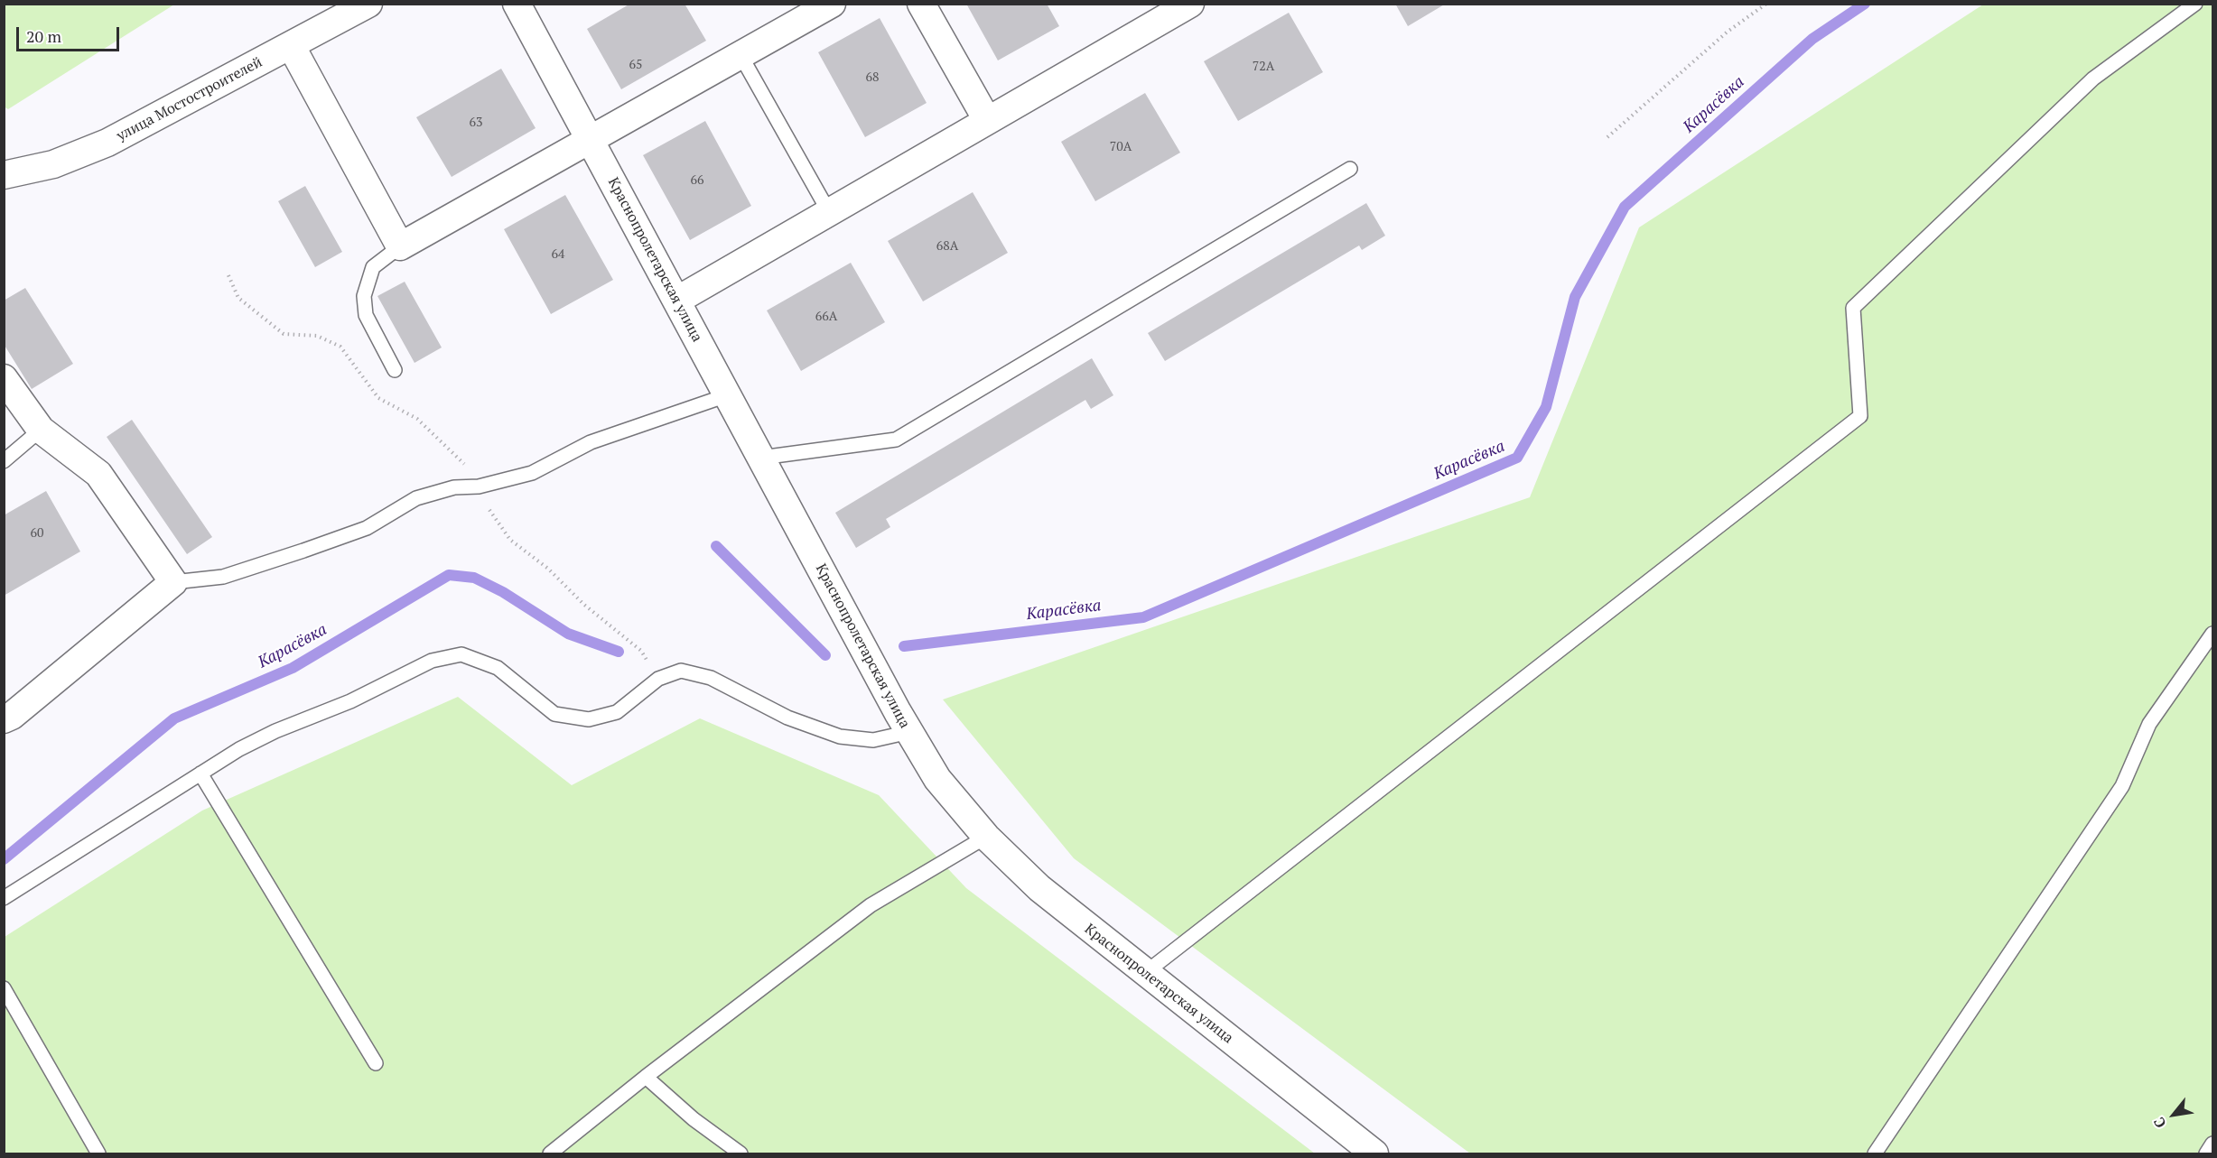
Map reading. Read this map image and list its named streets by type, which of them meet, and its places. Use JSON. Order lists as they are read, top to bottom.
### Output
{
  "streets": {
    "street": ["улица Мостостроителей", "Краснопролетарская улица"]
  },
  "water": ["Карасёвка"],
  "house_numbers": [
    "65",
    "72А",
    "68",
    "63",
    "70А",
    "66",
    "68А",
    "64",
    "66А",
    "60"
  ],
  "scale_bar": "20 m",
  "north": "bottom left"
}
